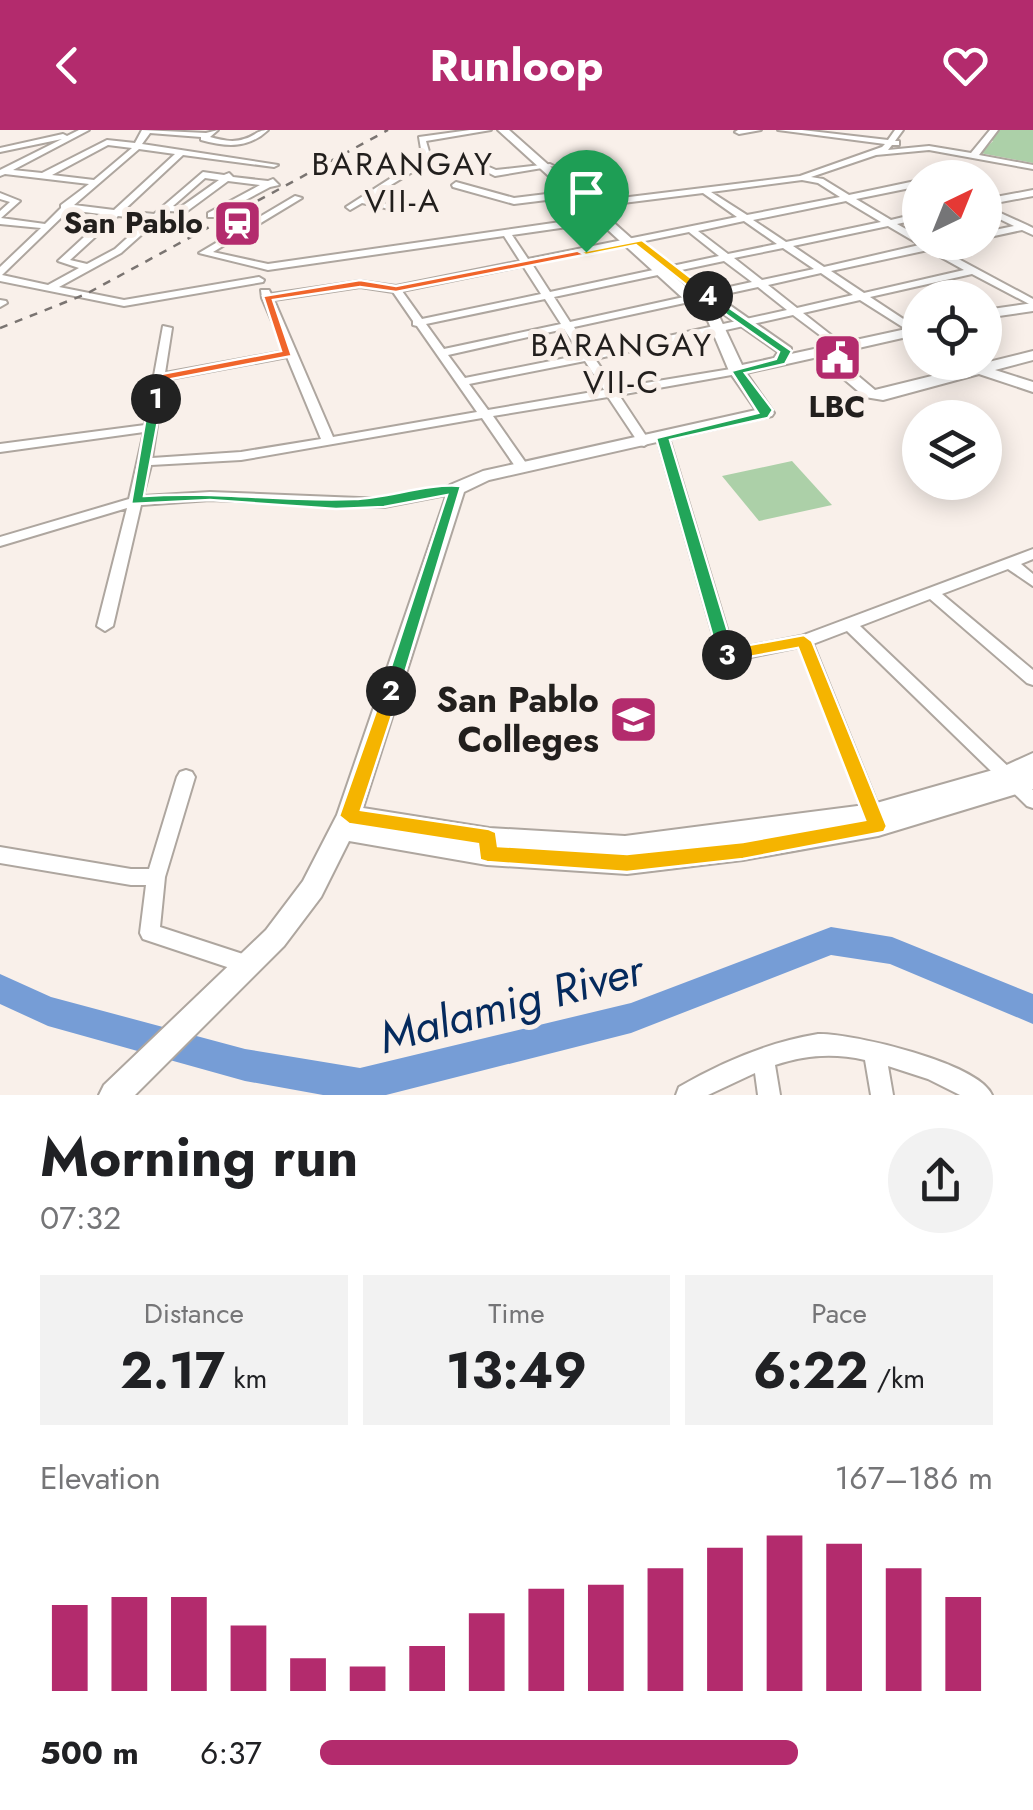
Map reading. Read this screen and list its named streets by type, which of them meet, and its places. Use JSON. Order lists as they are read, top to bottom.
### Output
{
  "districts": ["BARANGAY VII-A", "BARANGAY VII-C"],
  "water": ["Malamig River"],
  "places": {
    "station": ["San Pablo"],
    "public building": ["LBC"],
    "school or university": ["San Pablo Colleges"]
  },
  "north": "top right",
  "page": {
    "header": "Runloop",
    "pins": [
      "4",
      "1",
      "3",
      "2"
    ],
    "heading": ["Morning run", "07:32"],
    "stats": [
      ["Distance", "2.17 km"],
      ["Time", "13:49"],
      ["Pace", "6:22 /km"]
    ],
    "chart": ["Elevation", "167–186 m"],
    "list": [
      {
        "name": "500 m",
        "note": "6:37"
      }
    ]
  }
}
